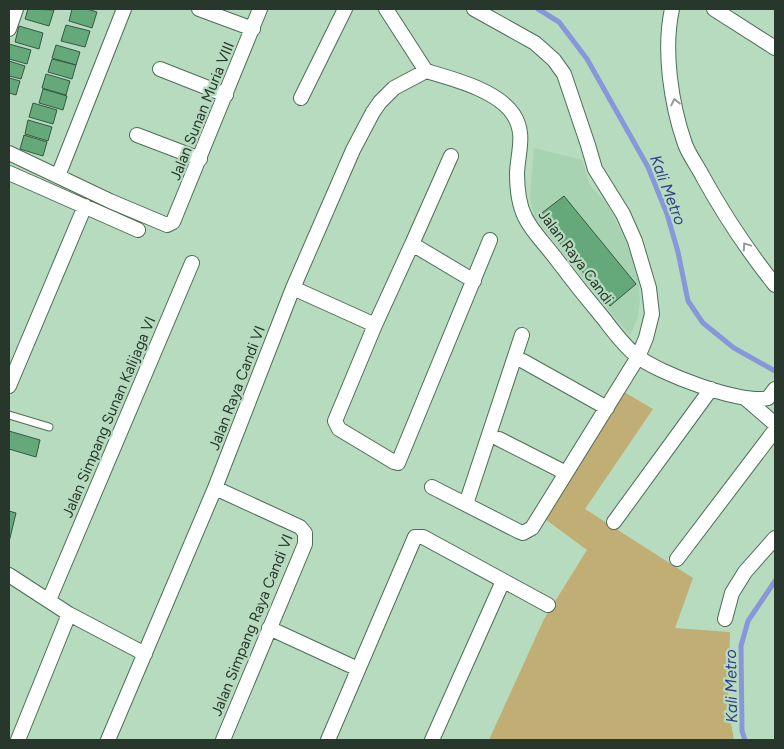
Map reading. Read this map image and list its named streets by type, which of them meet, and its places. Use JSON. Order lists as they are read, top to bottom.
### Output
{
  "streets": {
    "street": [
      "Jalan Sunan Muria VIII",
      "Jalan Raya Candi",
      "Jalan Raya Candi VI",
      "Jalan Simpang Sunan Kalijaga VI",
      "Jalan Simpang Raya Candi VI"
    ]
  },
  "crossings": [
    ["Jalan Raya Candi", "Jalan Raya Candi VI"],
    ["Jalan Raya Candi VI", "Jalan Simpang Raya Candi VI"]
  ],
  "water": ["Kali Metro"]
}
